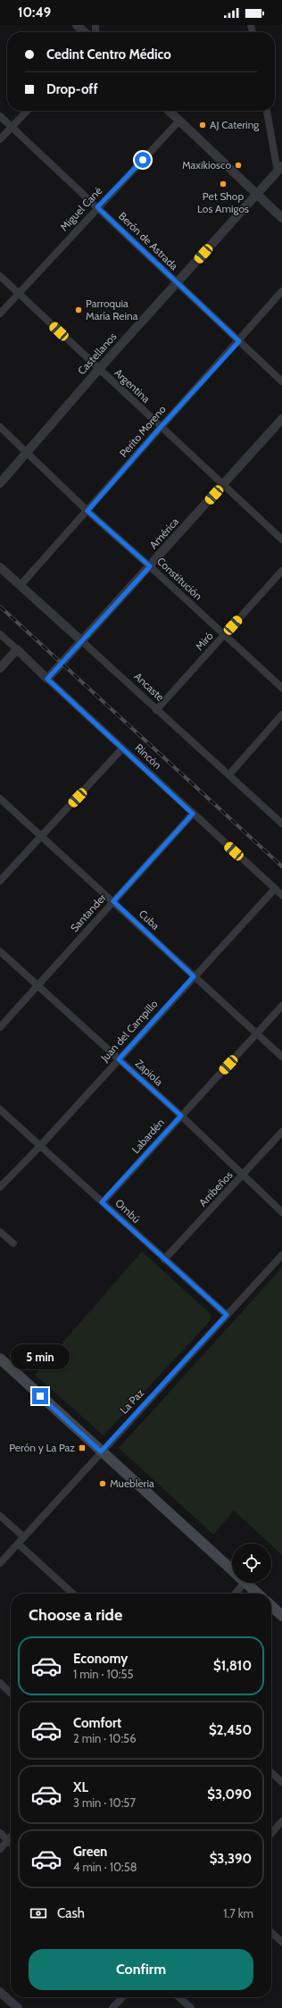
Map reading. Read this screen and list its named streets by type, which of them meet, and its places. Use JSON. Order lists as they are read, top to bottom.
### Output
{
  "streets": {
    "street": [
      "Miguel Cané",
      "Berón de Astrada",
      "Castellanos",
      "Argentina",
      "Perito Moreno",
      "América",
      "Constitución",
      "Miró",
      "Ancaste",
      "Rincón",
      "Santander",
      "Cuba",
      "Juan del Campillo",
      "Zapiola",
      "Labardén",
      "Arribeños",
      "Ombú",
      "La Paz"
    ]
  },
  "crossings": [
    ["Miguel Cané", "Berón de Astrada"],
    ["Miguel Cané", "Argentina"],
    ["Berón de Astrada", "Castellanos"],
    ["Berón de Astrada", "Perito Moreno"],
    ["Castellanos", "Argentina"],
    ["Castellanos", "Constitución"],
    ["Argentina", "Perito Moreno"],
    ["Argentina", "América"],
    ["Perito Moreno", "Constitución"],
    ["Perito Moreno", "Ancaste"],
    ["América", "Constitución"],
    ["América", "Ancaste"],
    ["América", "Rincón"],
    ["Constitución", "Miró"],
    ["Miró", "Ancaste"],
    ["Rincón", "Santander"],
    ["Rincón", "Juan del Campillo"],
    ["Santander", "Cuba"],
    ["Santander", "Zapiola"],
    ["Cuba", "Juan del Campillo"],
    ["Cuba", "Labardén"],
    ["Juan del Campillo", "Zapiola"],
    ["Juan del Campillo", "Ombú"],
    ["Zapiola", "Labardén"],
    ["Zapiola", "Arribeños"],
    ["Labardén", "Ombú"],
    ["Arribeños", "Ombú"],
    ["Ombú", "La Paz"]
  ],
  "places": {
    "other": [
      "AJ Catering",
      "Maxikiosco",
      "Pet Shop Los Amigos",
      "Parroquia María Reina",
      "Muebleria"
    ],
    "transit": ["Perón y La Paz"]
  },
  "page": {
    "status": "10:49",
    "banner": ["Cedint Centro Médico", "Drop-off"],
    "bubble": "5 min",
    "heading": "Choose a ride",
    "list": [
      {
        "name": "Economy",
        "note": "1 min · 10:55",
        "value": "$1,810"
      },
      {
        "name": "Comfort",
        "note": "2 min · 10:56",
        "value": "$2,450"
      },
      {
        "name": "XL",
        "note": "3 min · 10:57",
        "value": "$3,090"
      },
      {
        "name": "Green",
        "note": "4 min · 10:58",
        "value": "$3,390"
      }
    ],
    "pay": ["Cash", "1.7 km"],
    "buttons": "Confirm"
  }
}
